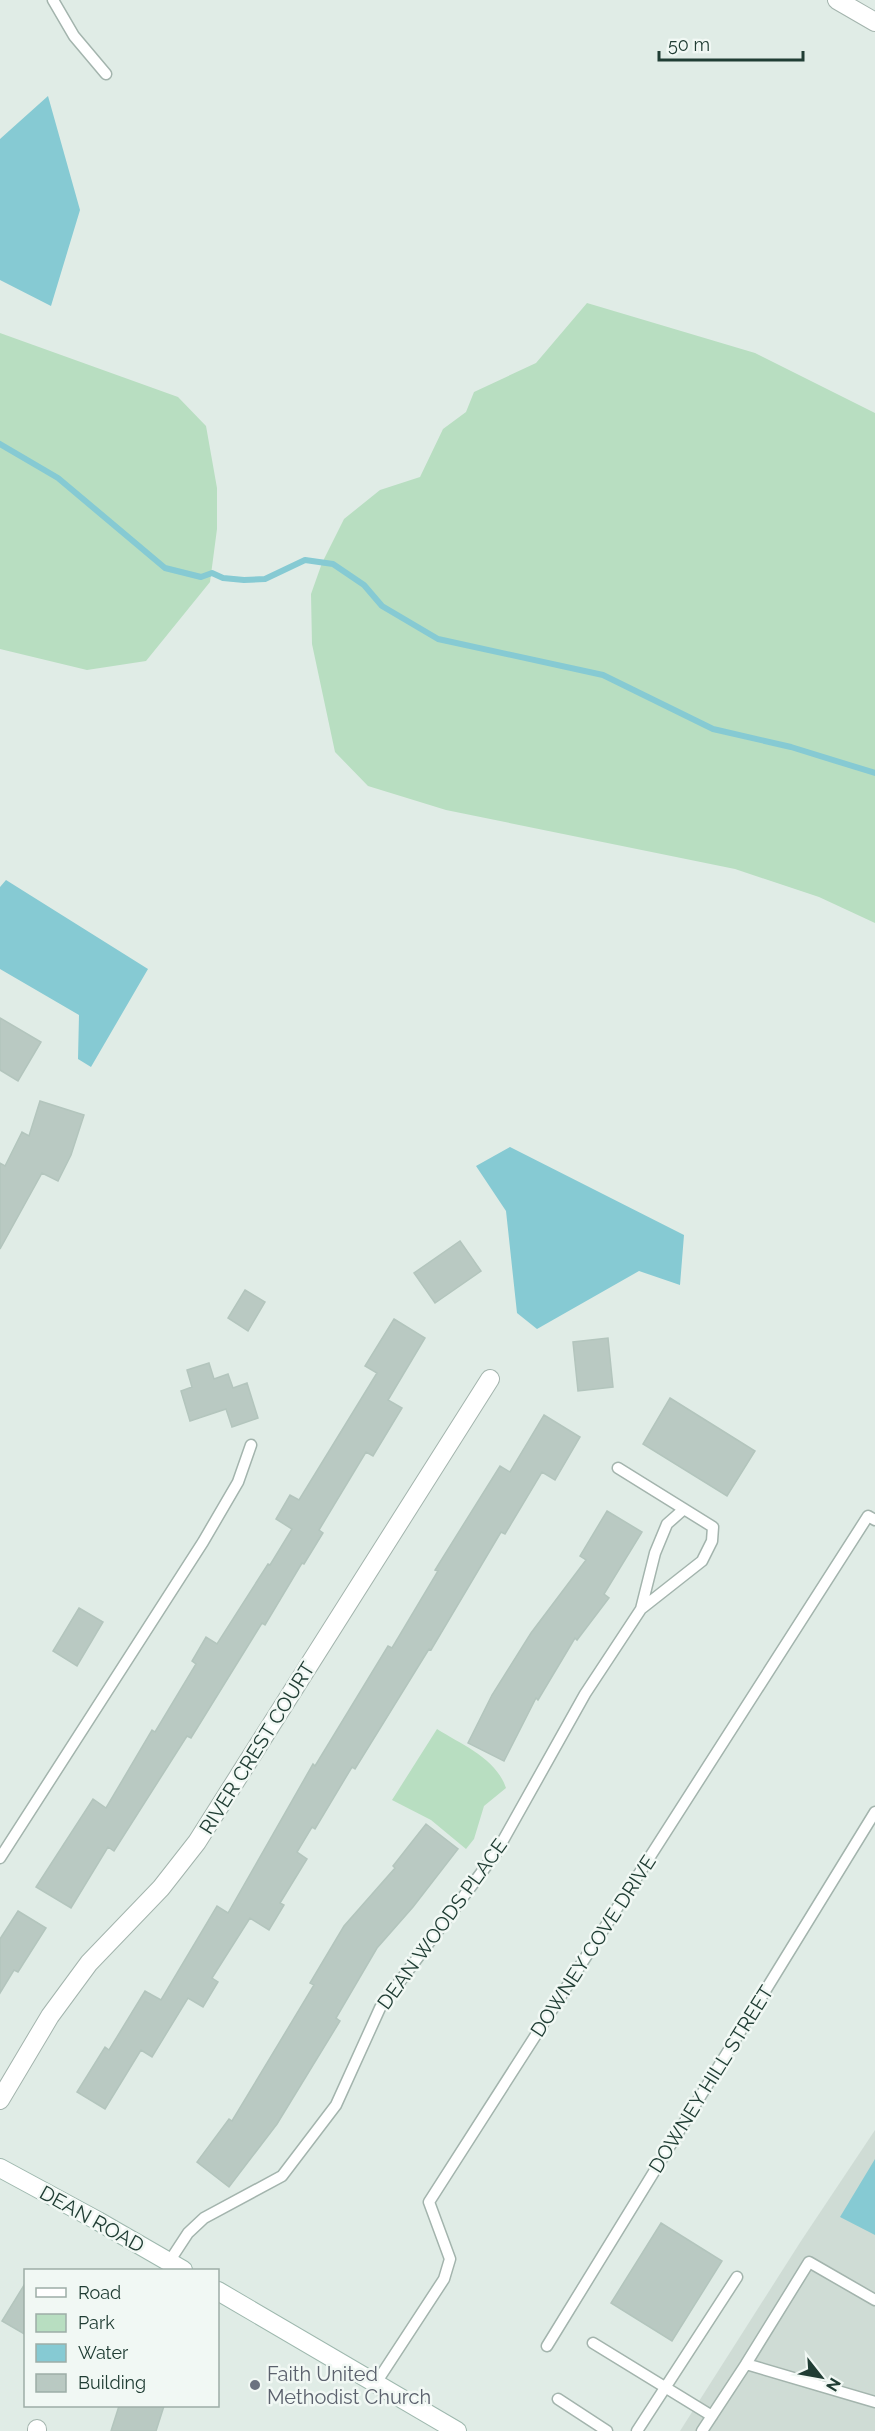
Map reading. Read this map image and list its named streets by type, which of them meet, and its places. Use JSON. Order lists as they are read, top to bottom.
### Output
{
  "streets": {
    "street": ["RIVER CREST COURT", "DEAN ROAD"],
    "lane": ["DEAN WOODS PLACE", "DOWNEY COVE DRIVE", "DOWNEY HILL STREET"]
  },
  "crossings": [
    ["DEAN WOODS PLACE", "DEAN ROAD"]
  ],
  "places": ["Faith United Methodist Church"],
  "legend": [
    "Road",
    "Park",
    "Water",
    "Building"
  ],
  "scale_bar": "50 m",
  "north": "bottom right"
}
